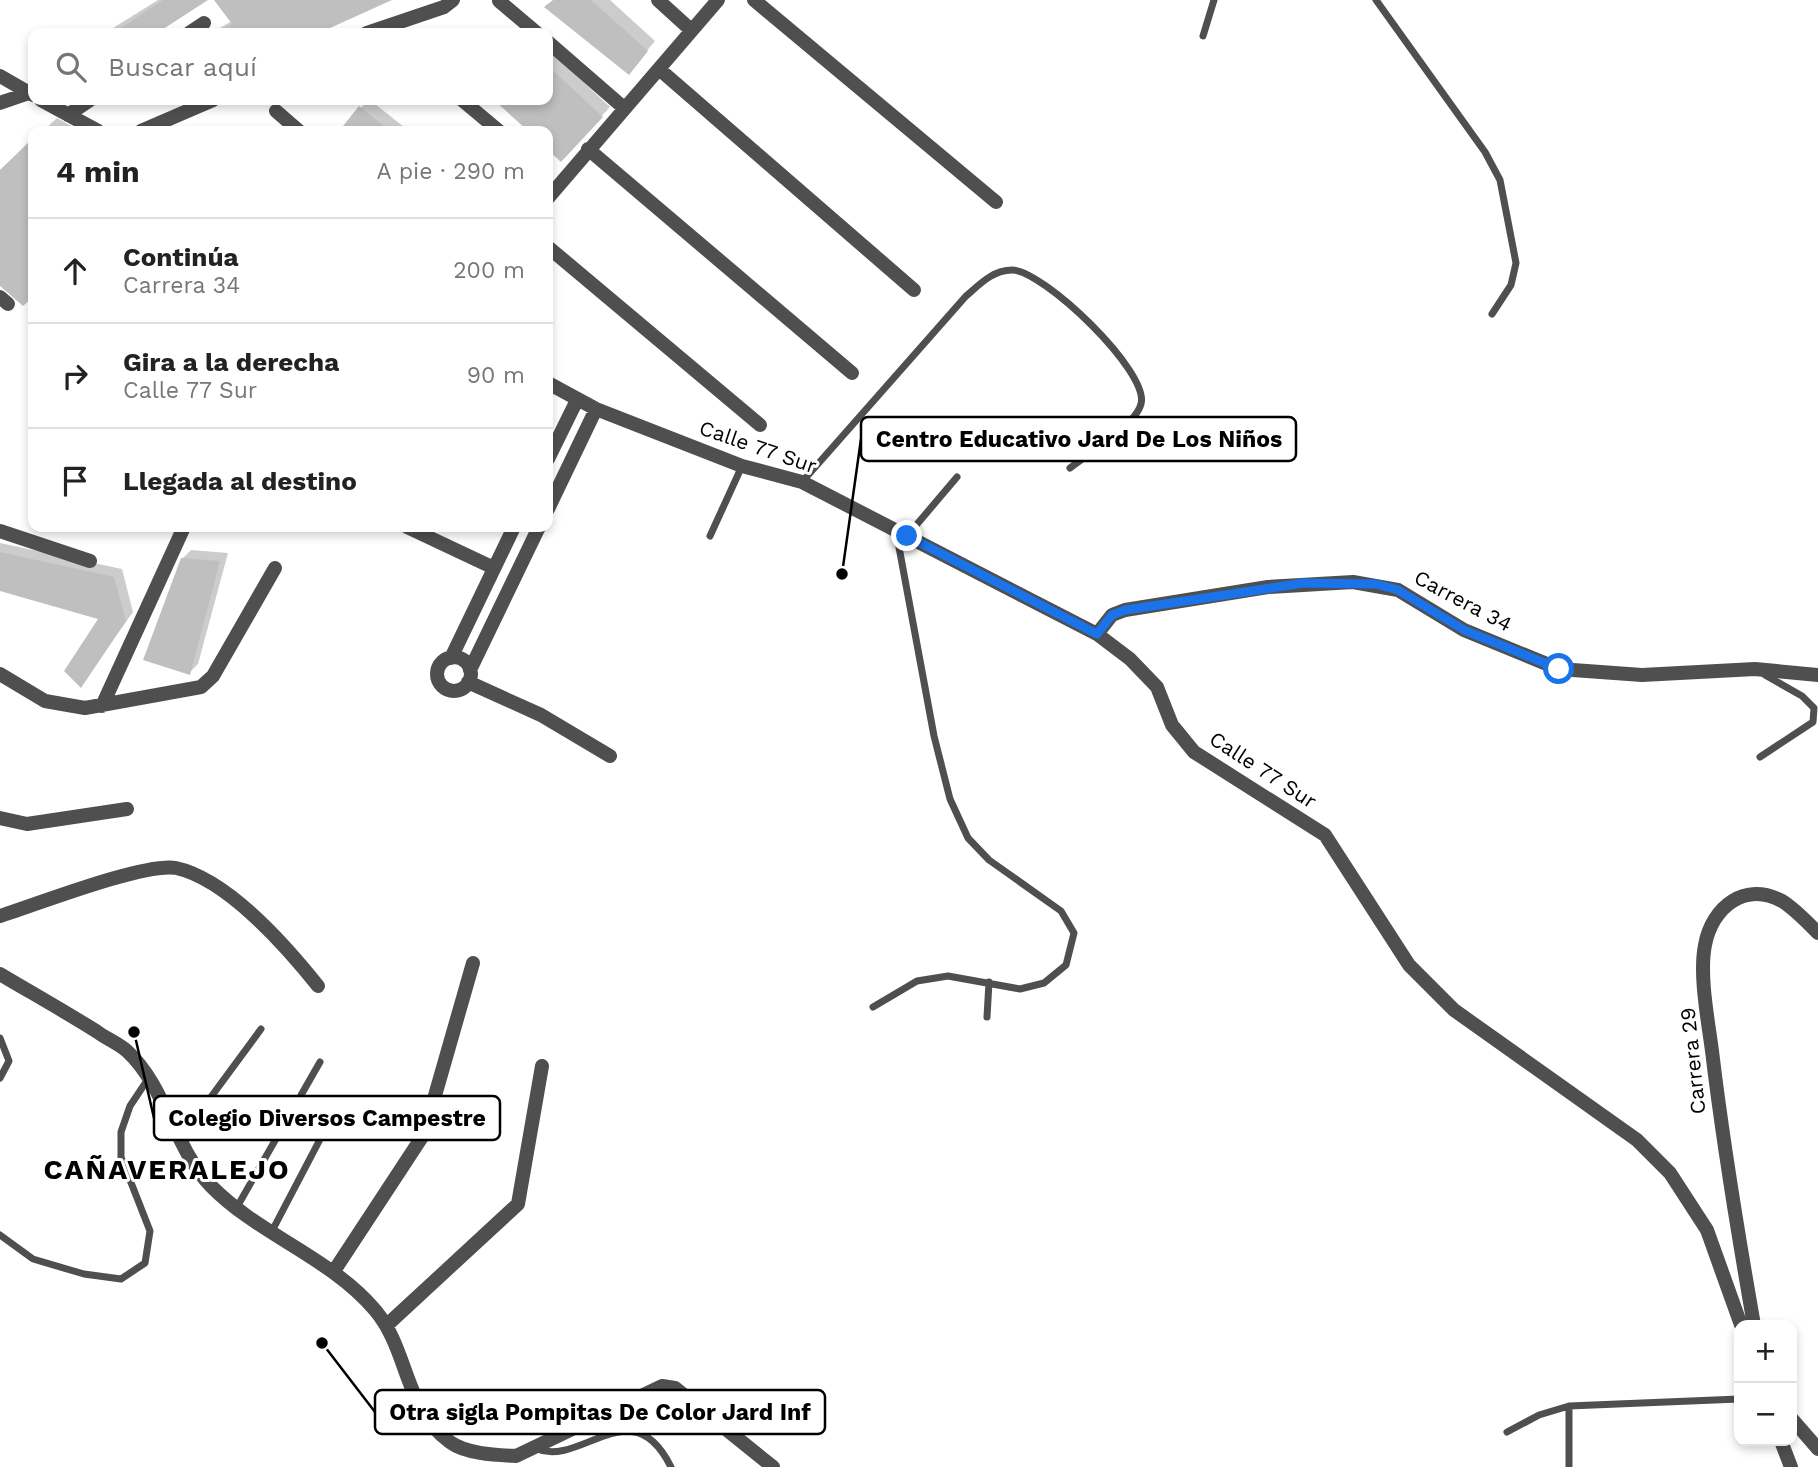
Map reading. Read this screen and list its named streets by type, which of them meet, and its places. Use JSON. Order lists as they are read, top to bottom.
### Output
{
  "streets": {
    "street": ["Calle 77 Sur", "Carrera 34", "Carrera 29"]
  },
  "crossings": [
    ["Calle 77 Sur", "Carrera 34"]
  ],
  "districts": ["CAÑAVERALEJO"],
  "places": ["Centro Educativo Jard De Los Niños", "Colegio Diversos Campestre", "Otra sigla Pompitas De Color Jard Inf"],
  "page": {
    "search": "Buscar aquí",
    "heading": ["4 min", "A pie · 290 m"],
    "list": [
      ["Continúa", "Carrera 34", "200 m"],
      ["Gira a la derecha", "Calle 77 Sur", "90 m"],
      "Llegada al destino"
    ],
    "map_buttons": ["+", "−"]
  }
}
